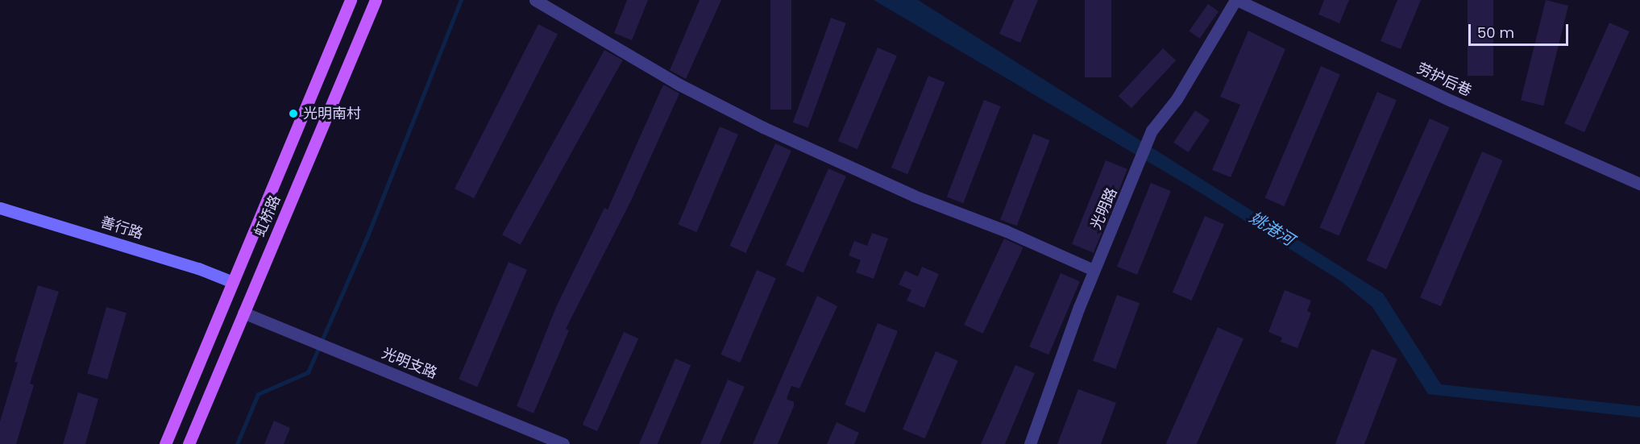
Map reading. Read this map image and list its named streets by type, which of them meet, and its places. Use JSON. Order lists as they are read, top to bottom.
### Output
{
  "streets": {
    "main road": ["虹桥路"],
    "street": [
      "劳护后巷",
      "光明路",
      "善行路",
      "光明支路"
    ]
  },
  "crossings": [
    ["劳护后巷", "光明路"],
    ["虹桥路", "善行路"],
    ["虹桥路", "光明支路"]
  ],
  "water": ["姚港河"],
  "places": ["光明南村"],
  "scale_bar": "50 m"
}
